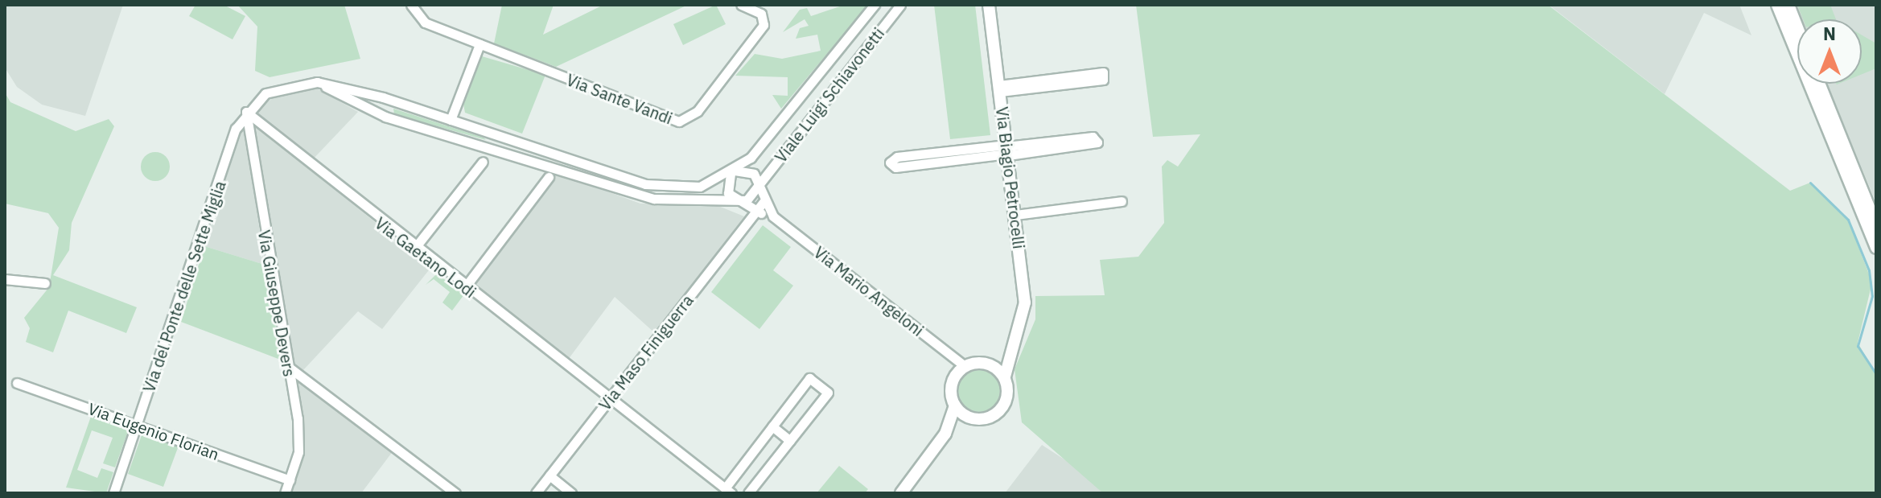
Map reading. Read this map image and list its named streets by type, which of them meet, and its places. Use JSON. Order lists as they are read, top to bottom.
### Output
{
  "streets": {
    "street": [
      "Viale Luigi Schiavonetti",
      "Via Sante Vandi",
      "Via Biagio Petrocelli",
      "Via Gaetano Lodi",
      "Via del Ponte delle Sette Miglia",
      "Via Mario Angeloni",
      "Via Giuseppe Devers",
      "Via Maso Finiguerra",
      "Via Eugenio Florian"
    ]
  },
  "crossings": [
    ["Viale Luigi Schiavonetti", "Via del Ponte delle Sette Miglia"],
    ["Viale Luigi Schiavonetti", "Via Mario Angeloni"],
    ["Via Biagio Petrocelli", "Via Mario Angeloni"],
    ["Via Gaetano Lodi", "Via del Ponte delle Sette Miglia"],
    ["Via Gaetano Lodi", "Via Giuseppe Devers"],
    ["Via Gaetano Lodi", "Via Maso Finiguerra"],
    ["Via del Ponte delle Sette Miglia", "Via Giuseppe Devers"],
    ["Via del Ponte delle Sette Miglia", "Via Eugenio Florian"],
    ["Via Mario Angeloni", "Via Maso Finiguerra"],
    ["Via Giuseppe Devers", "Via Eugenio Florian"]
  ],
  "north": "top"
}
